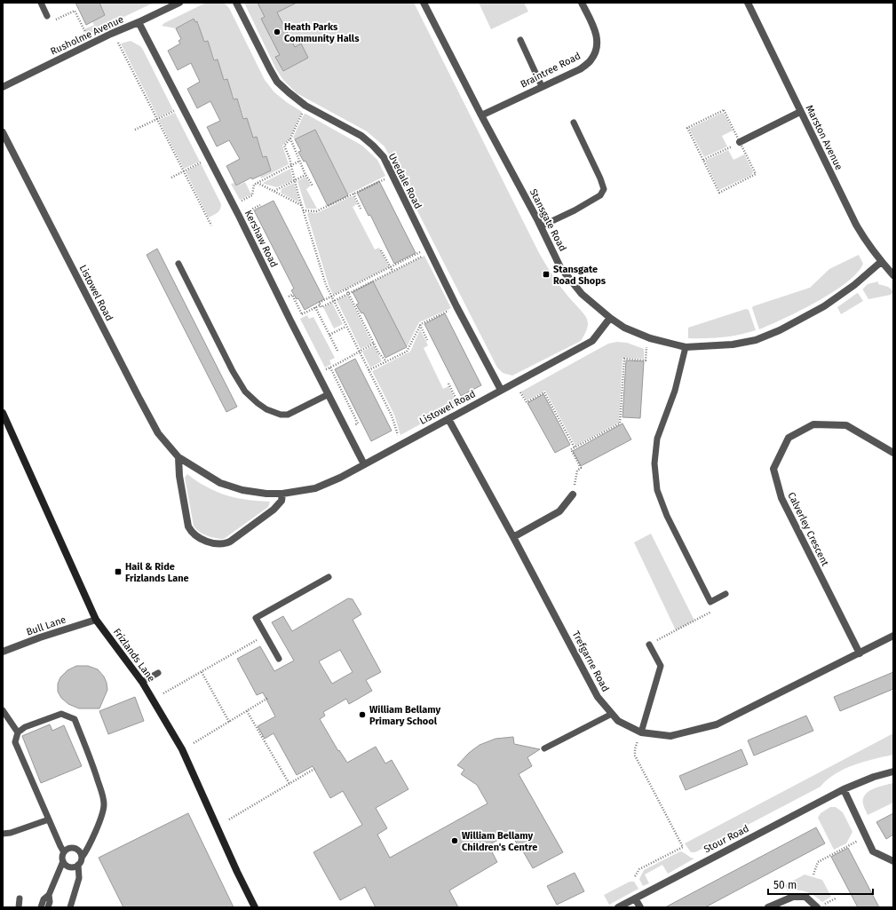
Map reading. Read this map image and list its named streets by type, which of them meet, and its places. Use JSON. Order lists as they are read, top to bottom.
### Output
{
  "streets": {
    "street": [
      "Rusholme Avenue",
      "Braintree Road",
      "Marston Avenue",
      "Uvedale Road",
      "Stansgate Road",
      "Kershaw Road",
      "Listowel Road",
      "Calverley Crescent",
      "Bull Lane",
      "Frizlands Lane",
      "Trefgarne Road",
      "Stour Road"
    ]
  },
  "crossings": [
    ["Rusholme Avenue", "Kershaw Road"],
    ["Braintree Road", "Stansgate Road"],
    ["Marston Avenue", "Stansgate Road"],
    ["Uvedale Road", "Listowel Road"],
    ["Stansgate Road", "Listowel Road"],
    ["Kershaw Road", "Listowel Road"],
    ["Listowel Road", "Trefgarne Road"],
    ["Calverley Crescent", "Trefgarne Road"],
    ["Bull Lane", "Frizlands Lane"]
  ],
  "places": {
    "other": ["Heath Parks Community Halls", "William Bellamy Primary School", "William Bellamy Children's Centre"],
    "transit": ["Stansgate Road Shops", "Hail & Ride Frizlands Lane"]
  },
  "scale_bar": "50 m"
}
